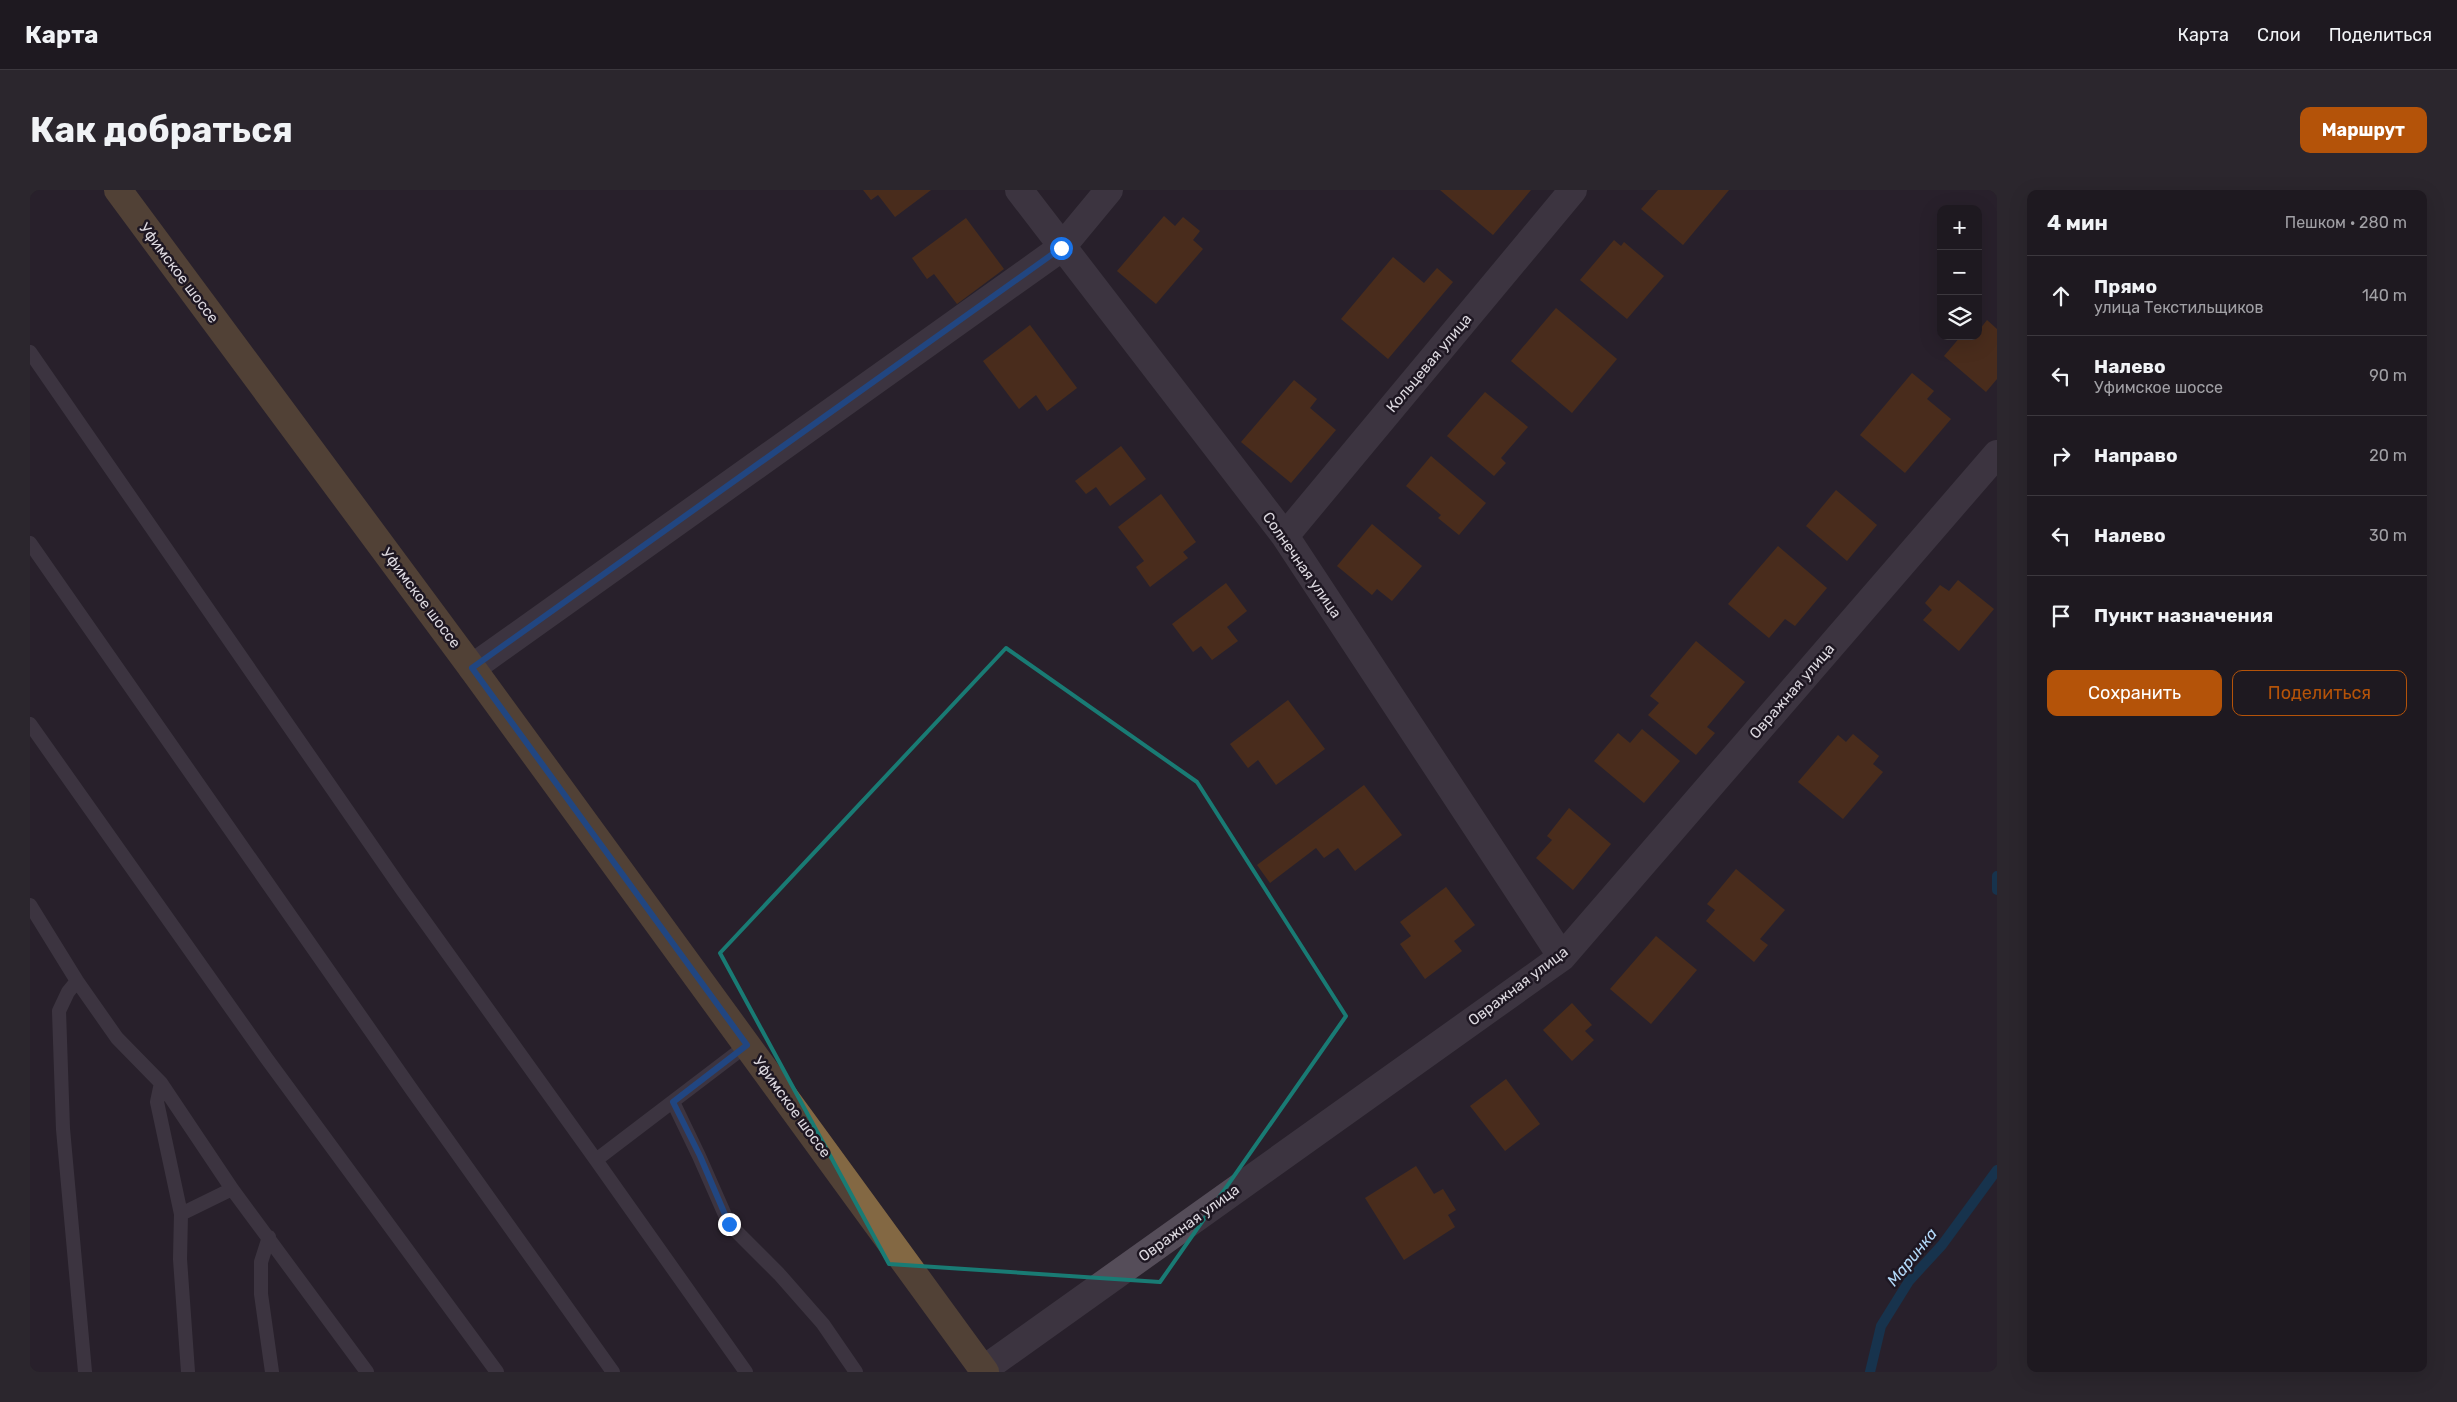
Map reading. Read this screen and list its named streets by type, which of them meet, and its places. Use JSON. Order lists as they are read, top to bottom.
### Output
{
  "streets": {
    "main road": ["Уфимское шоссе"],
    "street": ["Кольцевая улица", "Солнечная улица", "Овражная улица"]
  },
  "crossings": [
    ["Уфимское шоссе", "Овражная улица"],
    ["Кольцевая улица", "Солнечная улица"],
    ["Солнечная улица", "Овражная улица"]
  ],
  "water": ["Маринка"],
  "page": {
    "header": "Карта",
    "nav": ["Карта", "Слои", "Поделиться"],
    "buttons": [
      "Маршрут",
      ["Сохранить", "Поделиться"]
    ],
    "title": "Как добраться",
    "heading": ["4 мин", "Пешком · 280 m"],
    "map_buttons": ["+", "−"],
    "list": [
      ["Прямо", "улица Текстильщиков", "140 m"],
      ["Налево", "Уфимское шоссе", "90 m"],
      ["Направо", "20 m"],
      ["Налево", "30 m"],
      "Пункт назначения"
    ]
  }
}
